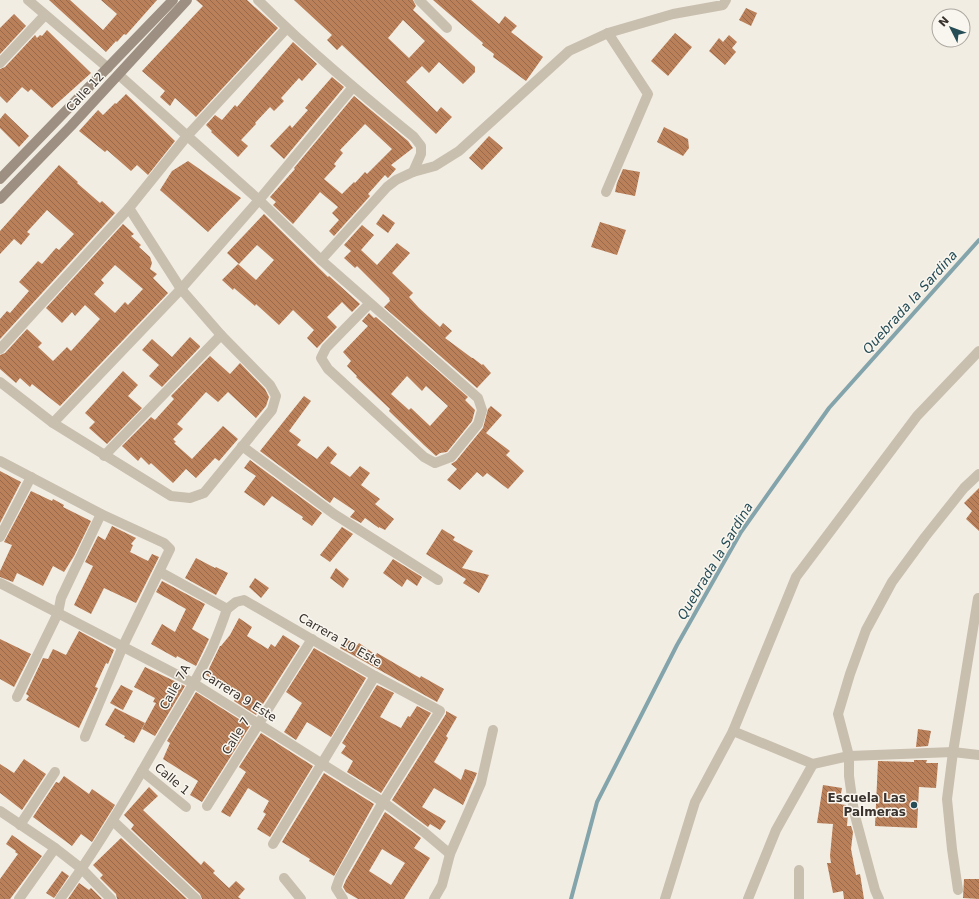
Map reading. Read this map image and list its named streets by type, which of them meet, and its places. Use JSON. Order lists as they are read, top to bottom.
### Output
{
  "streets": {
    "main road": ["Calle 12"],
    "street": [
      "Carrera 10 Este",
      "Calle 7A",
      "Carrera 9 Este",
      "Calle 7",
      "Calle 1"
    ]
  },
  "crossings": [
    ["Carrera 10 Este", "Calle 7A"],
    ["Carrera 10 Este", "Carrera 9 Este"],
    ["Carrera 10 Este", "Calle 7"],
    ["Calle 7A", "Carrera 9 Este"],
    ["Calle 7A", "Calle 1"],
    ["Carrera 9 Este", "Calle 7"]
  ],
  "water": ["Quebrada la Sardina"],
  "places": ["Escuela Las Palmeras"],
  "north": "top left"
}
